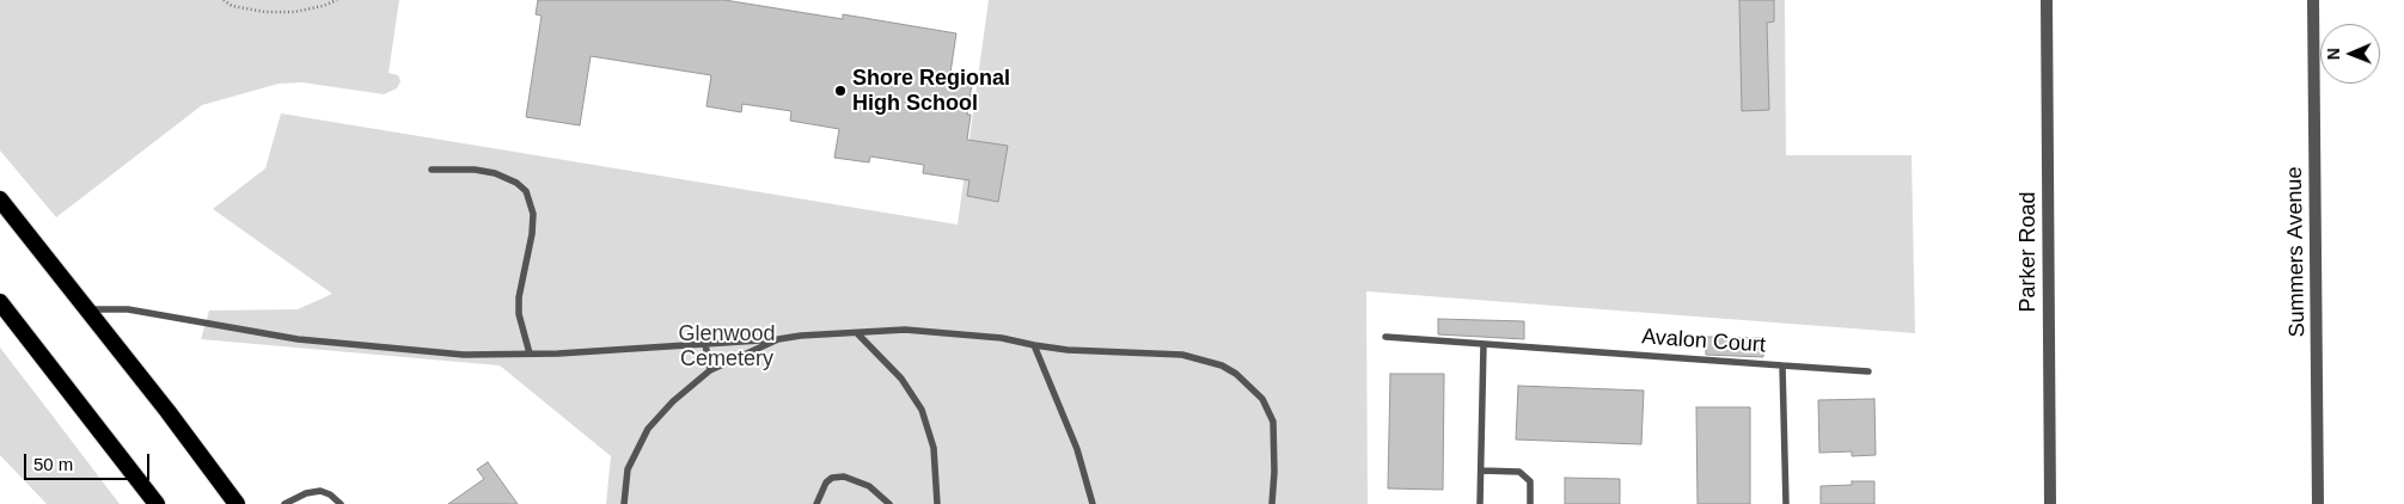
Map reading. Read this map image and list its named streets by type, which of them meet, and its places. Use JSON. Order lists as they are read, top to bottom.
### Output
{
  "streets": {
    "street": ["Parker Road", "Summers Avenue"],
    "lane": ["Avalon Court"]
  },
  "parks": ["Glenwood Cemetery"],
  "places": ["Shore Regional High School"],
  "scale_bar": "50 m",
  "north": "left"
}
